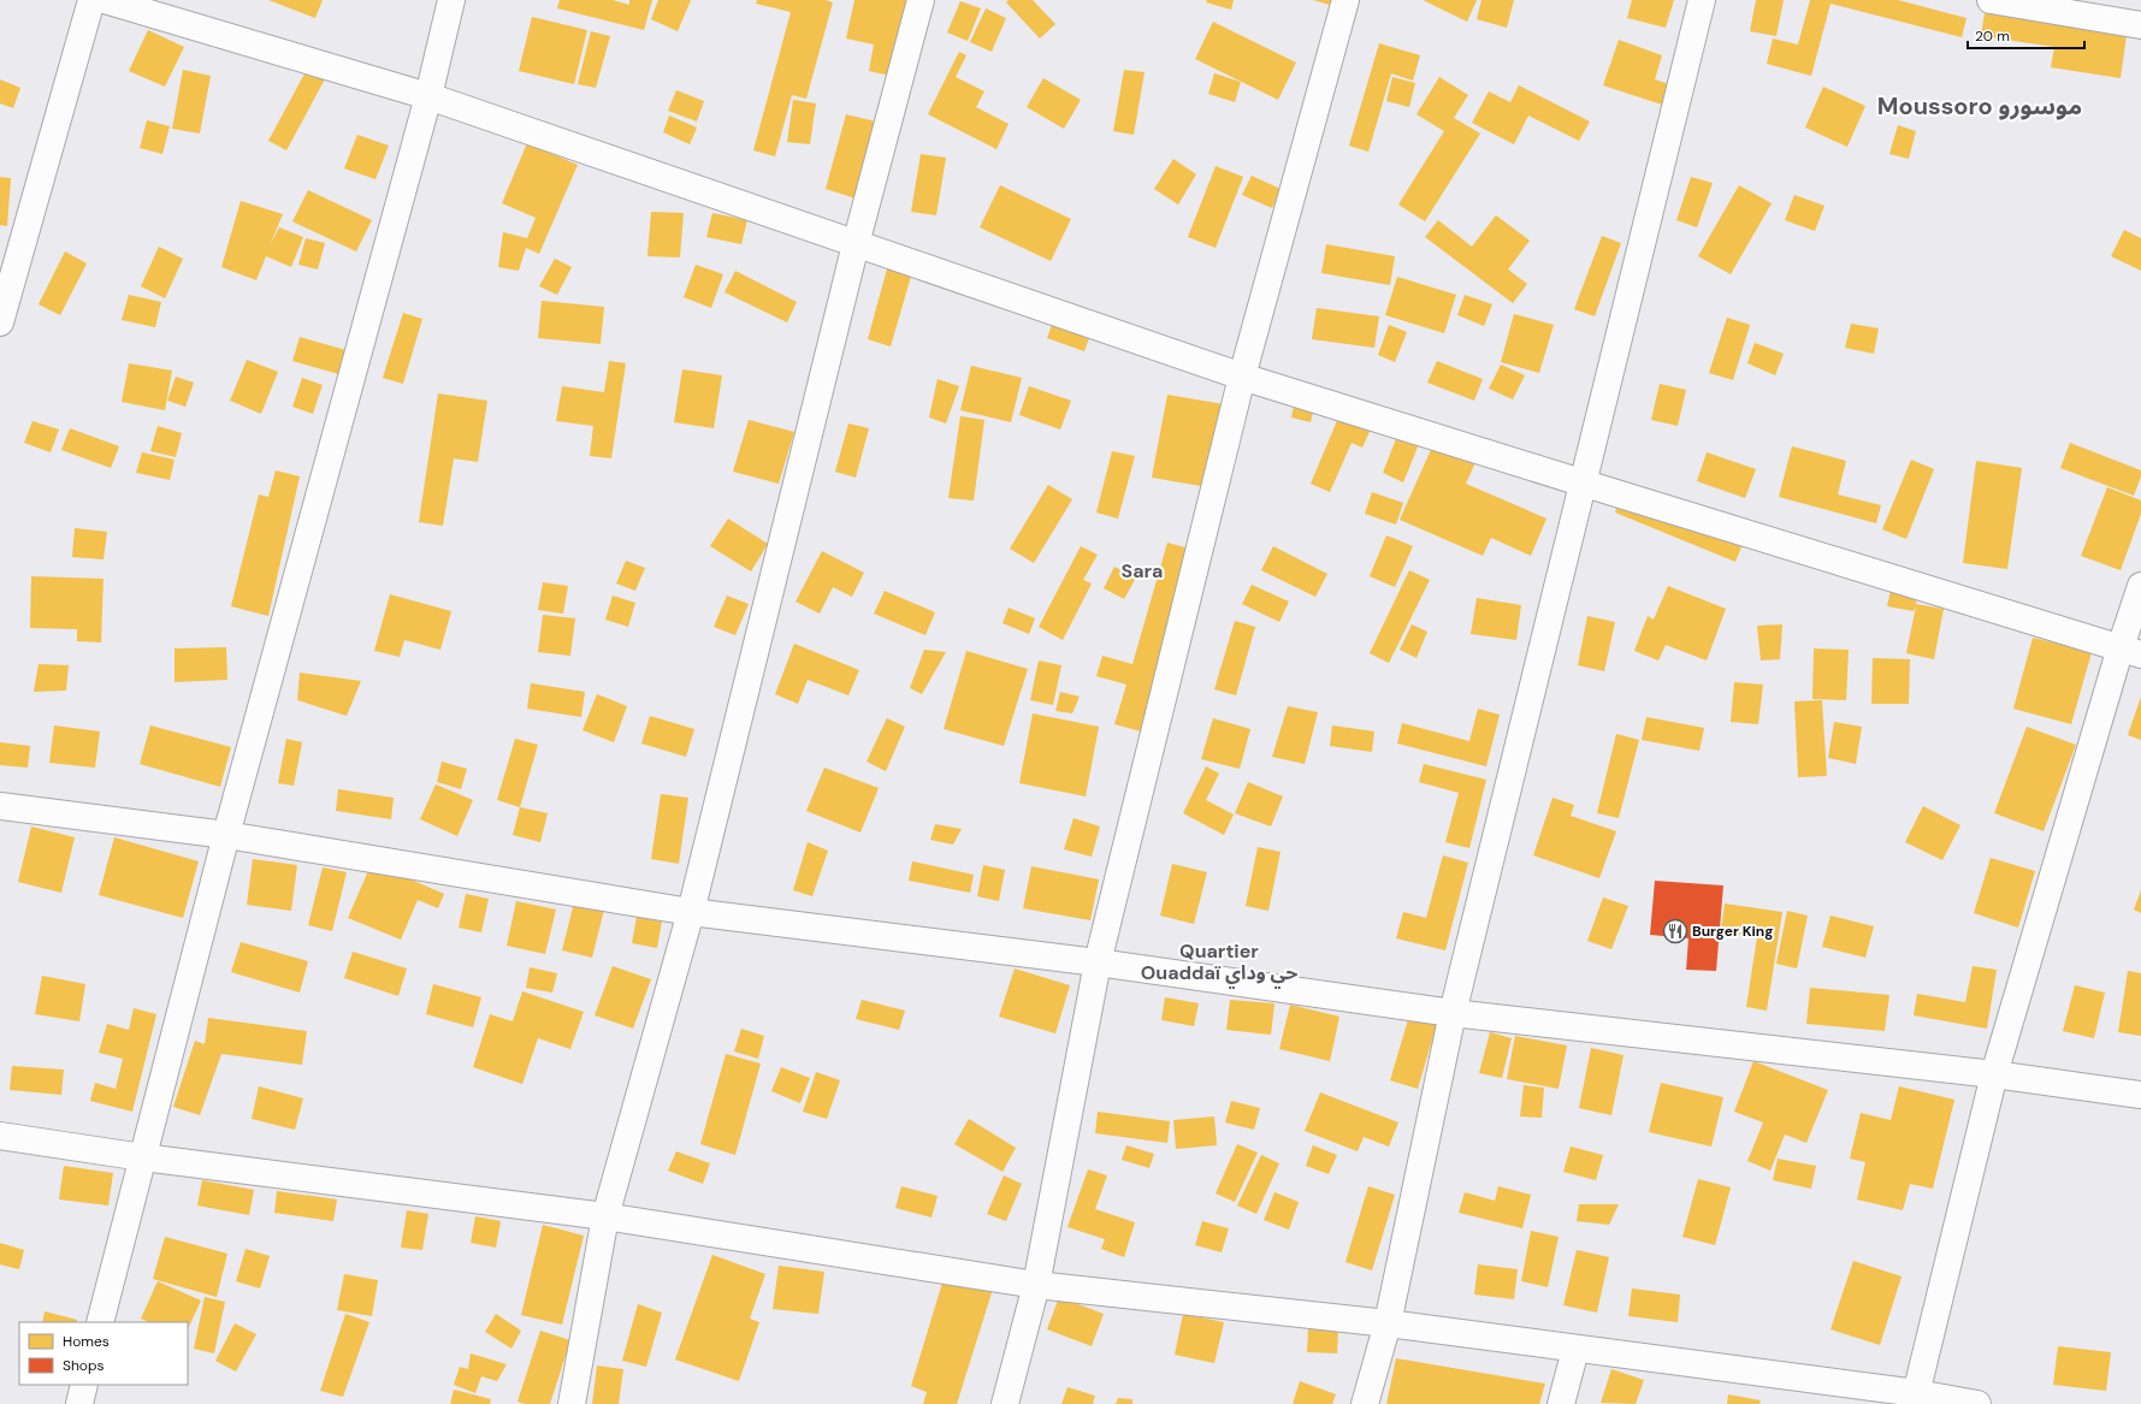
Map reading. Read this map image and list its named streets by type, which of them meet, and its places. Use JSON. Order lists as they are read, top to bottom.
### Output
{
  "districts": ["Moussoro موسورو", "Sara", "Quartier Ouaddaï حي وداي"],
  "places": {
    "restaurant": ["Burger King"]
  },
  "legend": ["Homes", "Shops"],
  "scale_bar": "20 m"
}
